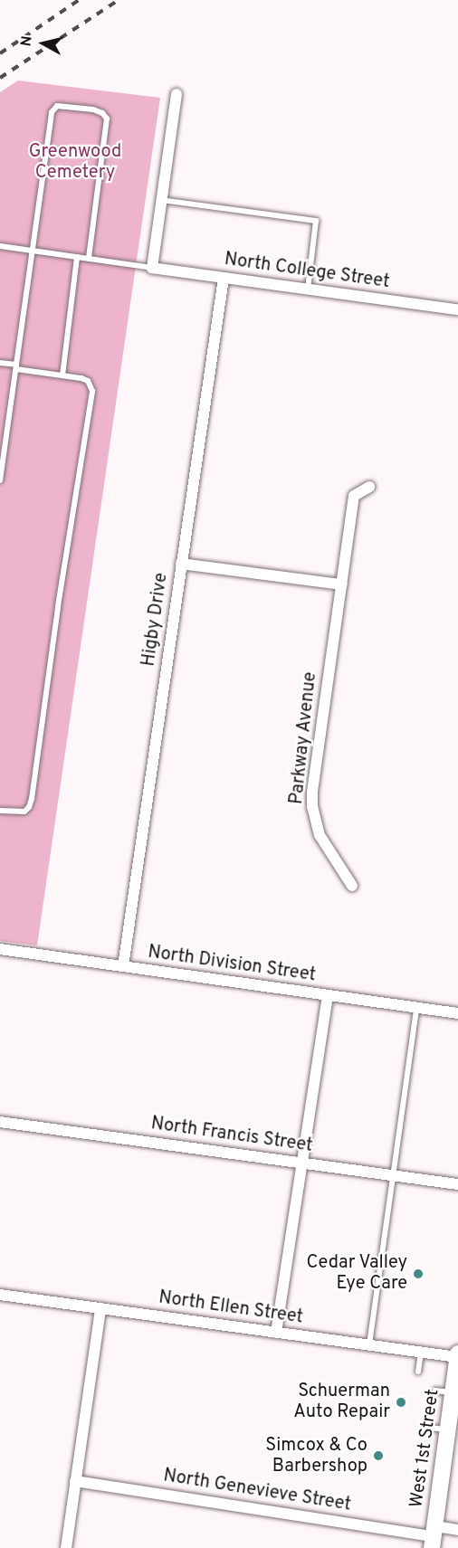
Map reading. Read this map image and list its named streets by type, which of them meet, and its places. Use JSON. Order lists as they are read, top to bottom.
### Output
{
  "streets": {
    "main road": ["West 1st Street"],
    "street": [
      "North College Street",
      "Higby Drive",
      "Parkway Avenue",
      "North Division Street",
      "North Francis Street",
      "North Ellen Street",
      "North Genevieve Street"
    ]
  },
  "crossings": [
    ["North College Street", "Higby Drive"],
    ["Higby Drive", "North Division Street"],
    ["North Ellen Street", "West 1st Street"],
    ["West 1st Street", "North Genevieve Street"]
  ],
  "parks": ["Greenwood Cemetery"],
  "places": ["Cedar Valley Eye Care", "Schuerman Auto Repair", "Simcox & Co Barbershop"],
  "north": "left"
}
